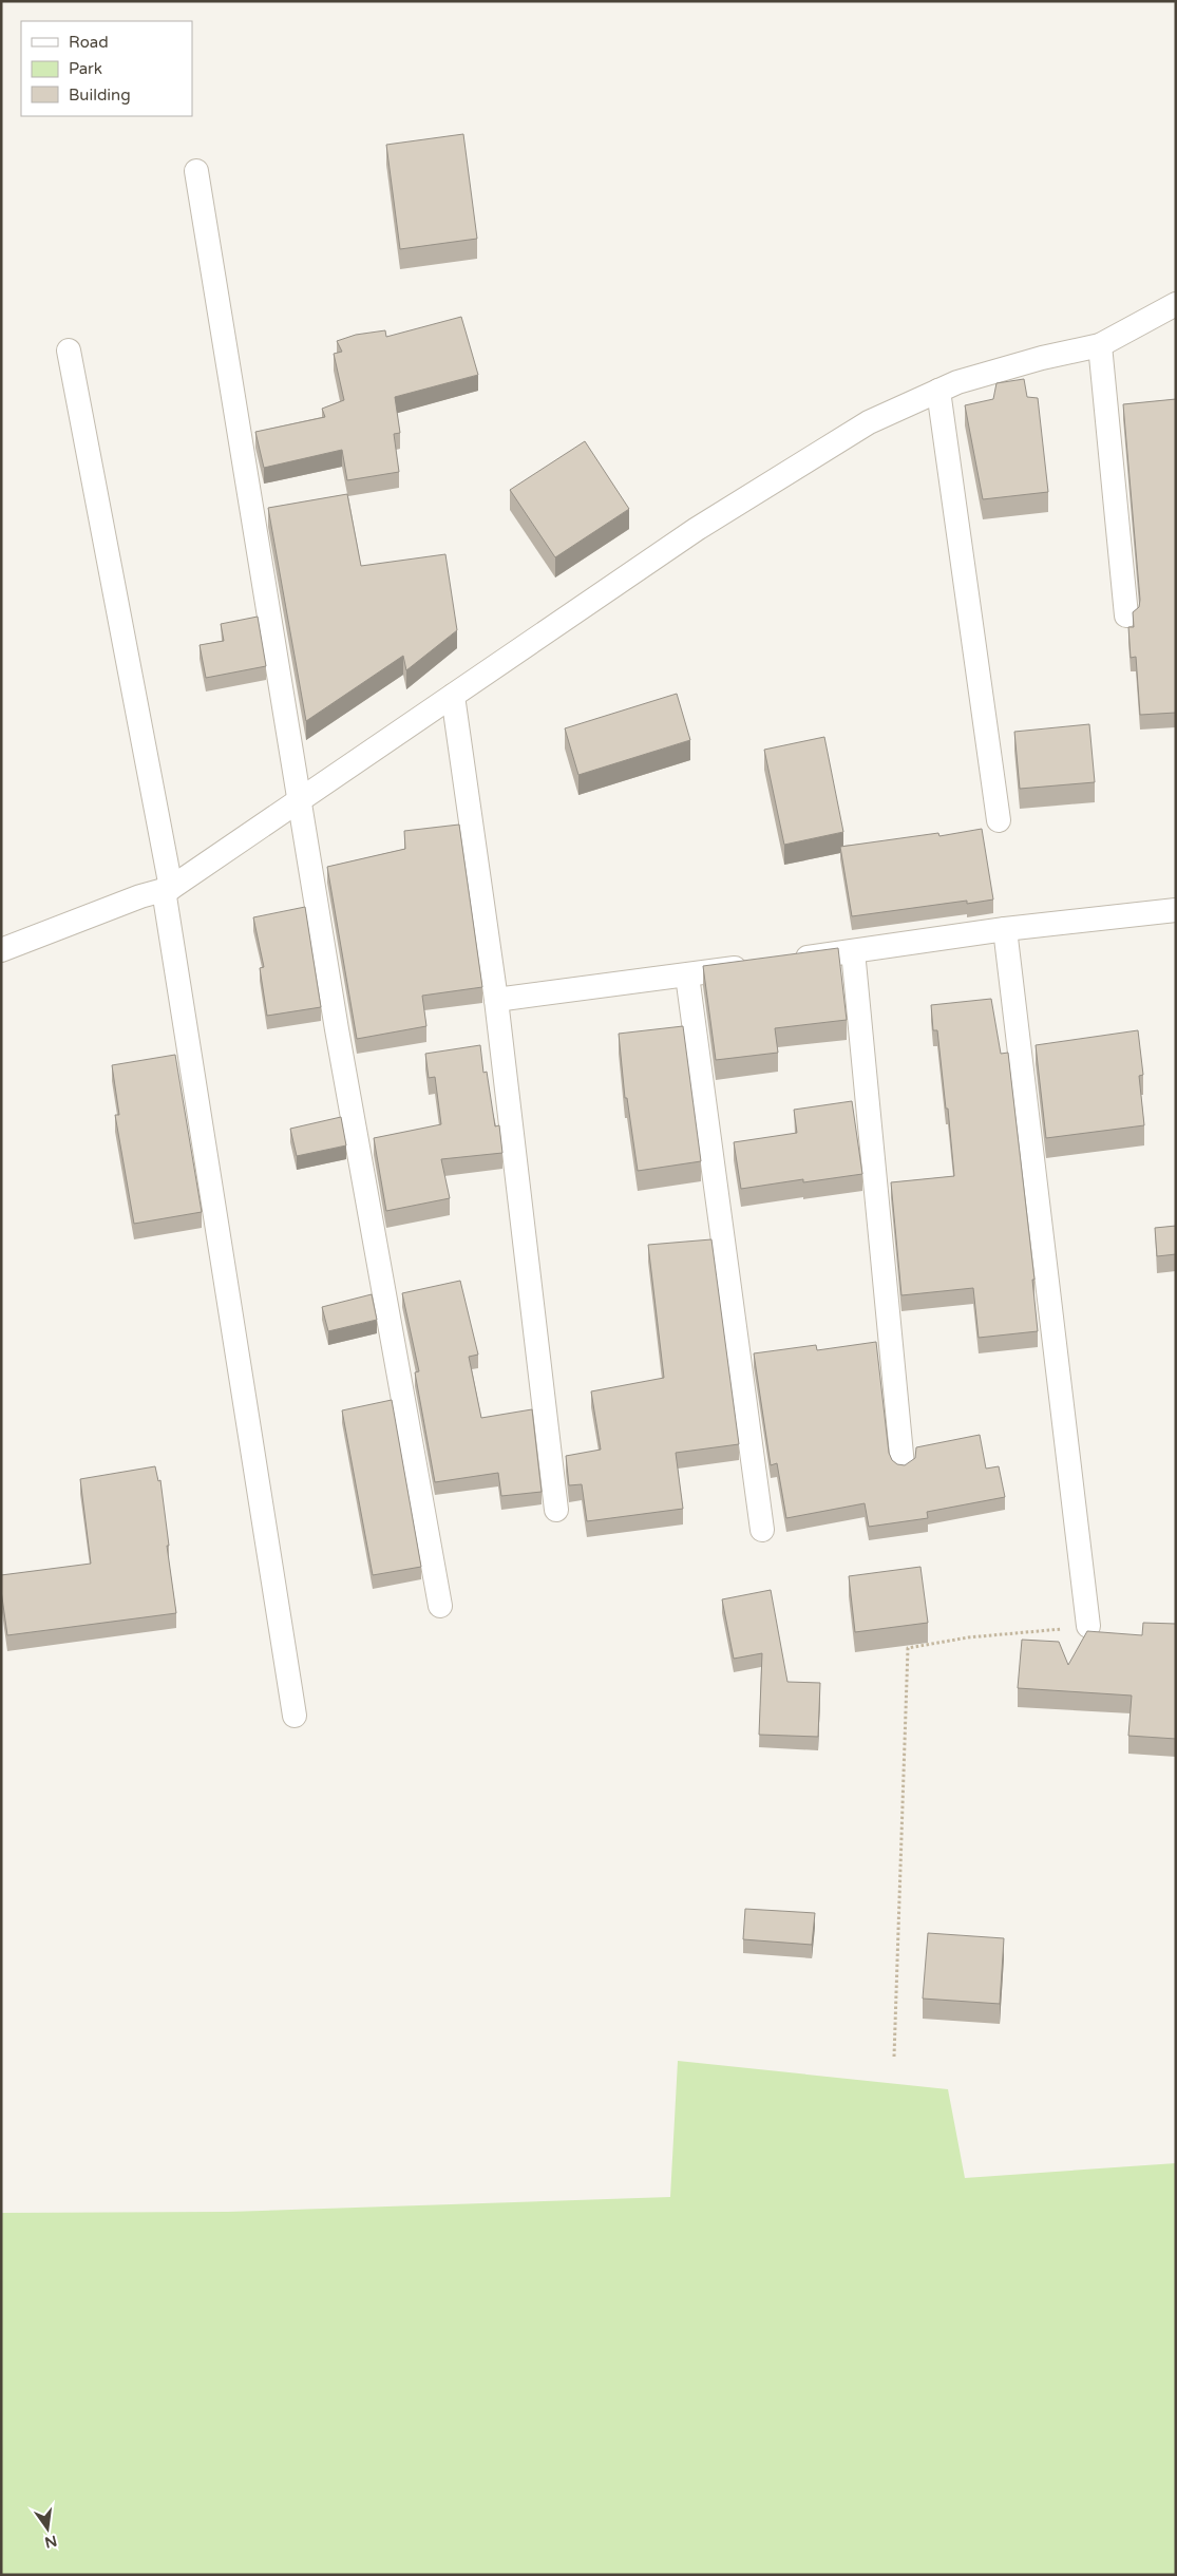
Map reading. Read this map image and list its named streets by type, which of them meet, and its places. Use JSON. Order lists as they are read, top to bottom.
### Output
{
  "legend": ["Road", "Park", "Building"],
  "north": "bottom"
}
